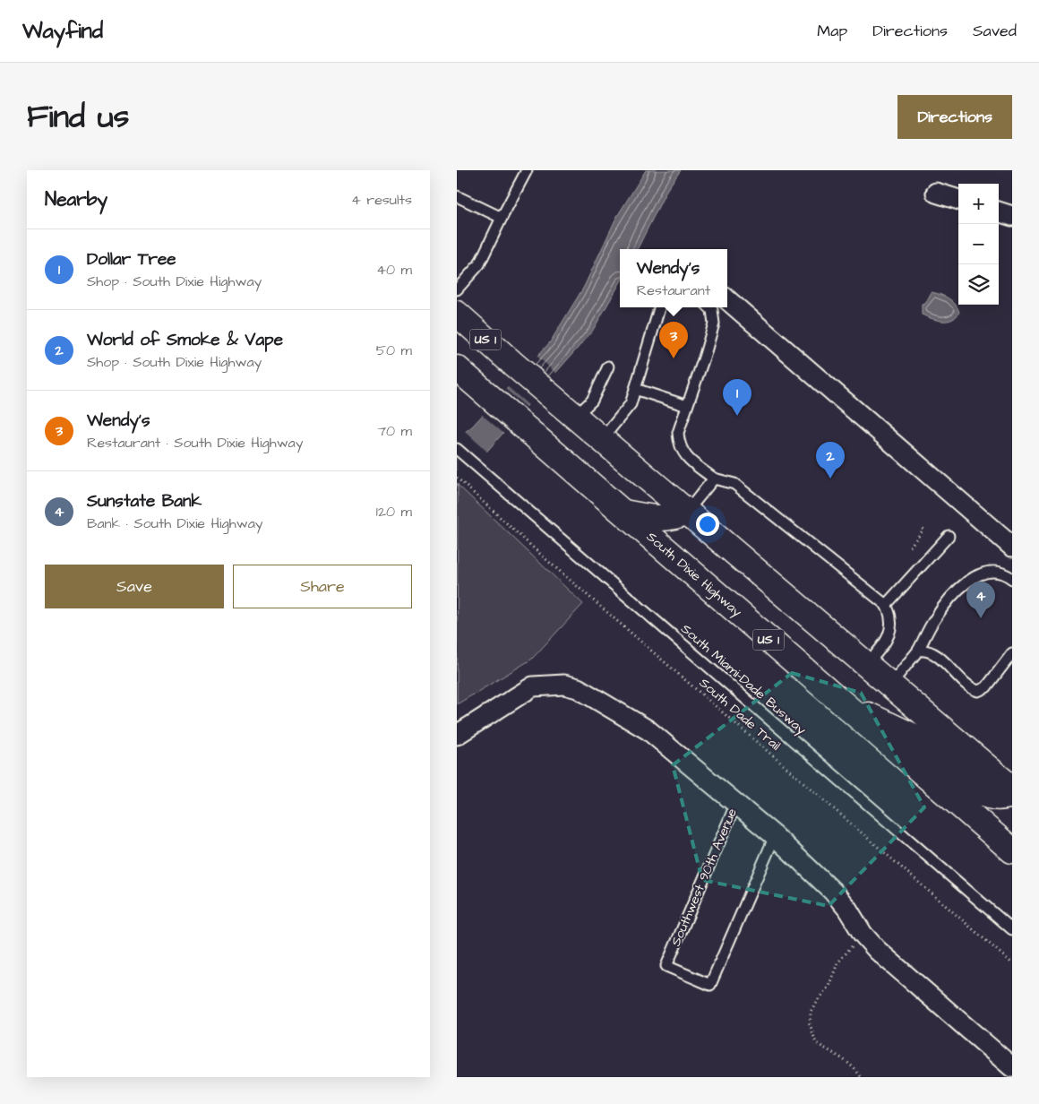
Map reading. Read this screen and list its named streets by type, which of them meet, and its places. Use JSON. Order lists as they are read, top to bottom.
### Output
{
  "streets": {
    "highway": ["US 1", "South Dixie Highway"],
    "street": ["Southwest 90th Avenue"],
    "lane": ["South Miami-Dade Busway"],
    "path": ["South Dade Trail"]
  },
  "page": {
    "header": "Wayfind",
    "nav": ["Map", "Directions", "Saved"],
    "title": "Find us",
    "buttons": [
      "Directions",
      ["Save", "Share"]
    ],
    "heading": ["Nearby", "4 results"],
    "map_buttons": ["+", "−"],
    "list": [
      {
        "mark": "1",
        "name": "Dollar Tree",
        "note": "Shop · South Dixie Highway",
        "value": "40 m"
      },
      {
        "mark": "2",
        "name": "World of Smoke & Vape",
        "note": "Shop · South Dixie Highway",
        "value": "50 m"
      },
      {
        "mark": "3",
        "name": "Wendy's",
        "note": "Restaurant · South Dixie Highway",
        "value": "70 m"
      },
      {
        "mark": "4",
        "name": "Sunstate Bank",
        "note": "Bank · South Dixie Highway",
        "value": "120 m"
      }
    ],
    "popup": ["Wendy's", "Restaurant"],
    "pins": [
      "3",
      "1",
      "2",
      "4"
    ]
  }
}
